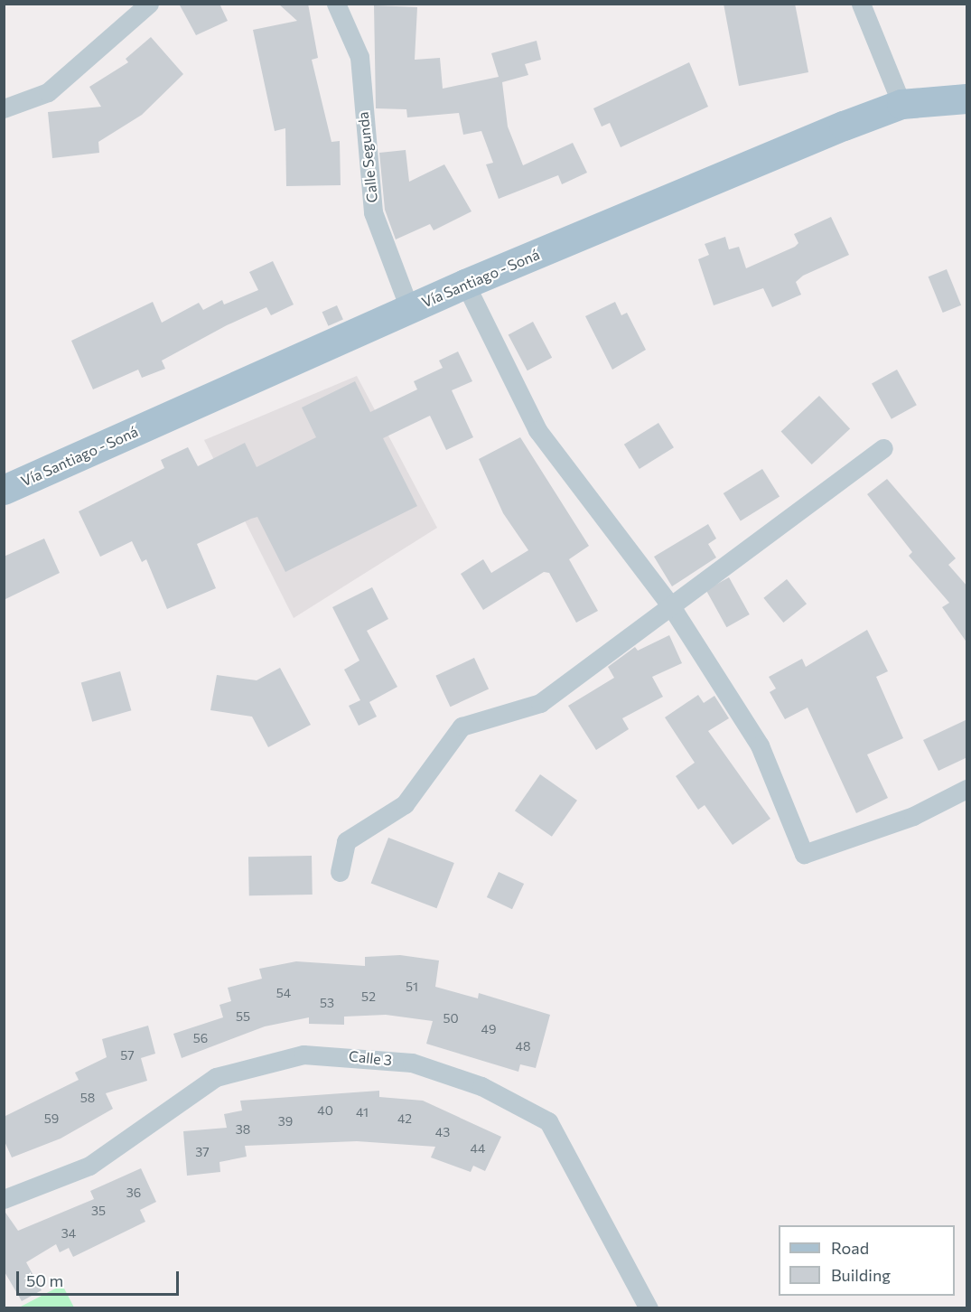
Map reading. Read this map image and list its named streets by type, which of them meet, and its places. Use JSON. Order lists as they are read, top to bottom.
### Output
{
  "streets": {
    "main road": ["Vía Santiago - Soná"],
    "street": ["Calle Segunda", "Calle 3"]
  },
  "crossings": [
    ["Calle Segunda", "Vía Santiago - Soná"]
  ],
  "house_numbers": [
    "51",
    "54",
    "52",
    "53",
    "55",
    "50",
    "49",
    "56",
    "48",
    "57",
    "58",
    "40",
    "41",
    "59",
    "42",
    "39",
    "38",
    "43",
    "44",
    "37",
    "36",
    "35",
    "34"
  ],
  "legend": ["Road", "Building"],
  "scale_bar": "50 m"
}
